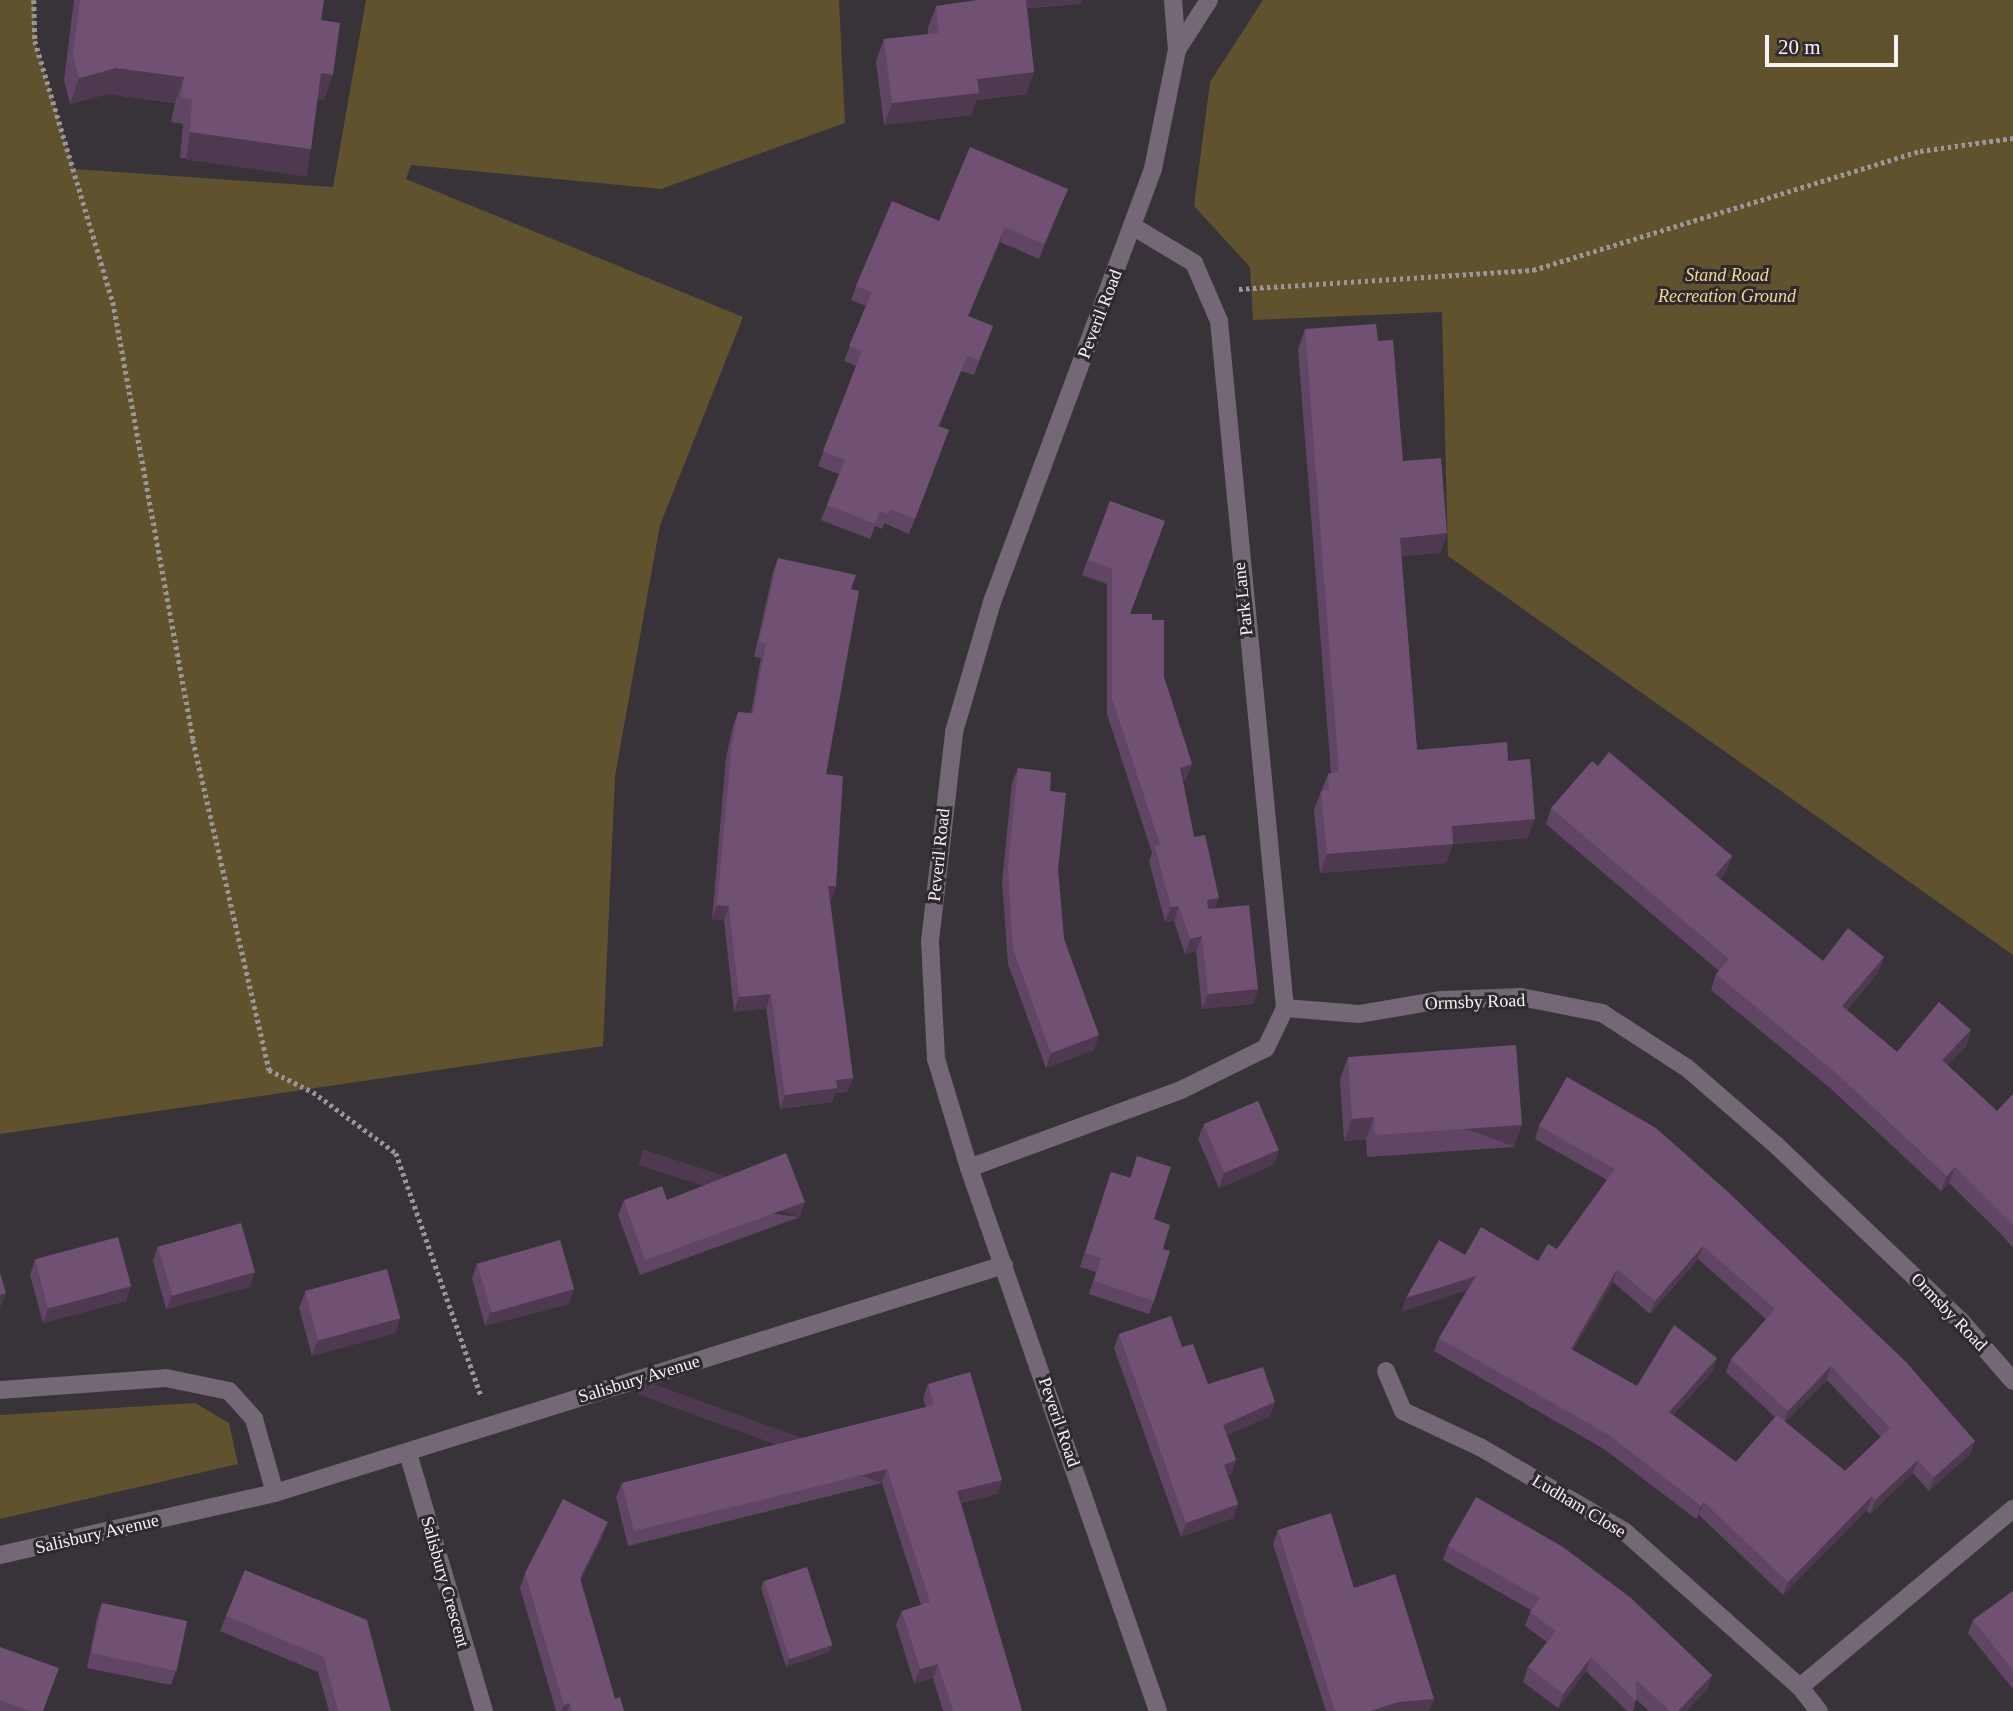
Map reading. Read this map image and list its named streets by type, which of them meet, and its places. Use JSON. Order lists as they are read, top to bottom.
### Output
{
  "streets": {
    "street": [
      "Peveril Road",
      "Park Lane",
      "Ormsby Road",
      "Salisbury Avenue",
      "Ludham Close",
      "Salisbury Crescent"
    ]
  },
  "crossings": [
    ["Peveril Road", "Park Lane"],
    ["Peveril Road", "Salisbury Avenue"],
    ["Park Lane", "Ormsby Road"],
    ["Salisbury Avenue", "Salisbury Crescent"]
  ],
  "parks": ["Stand Road Recreation Ground"],
  "scale_bar": "20 m"
}
